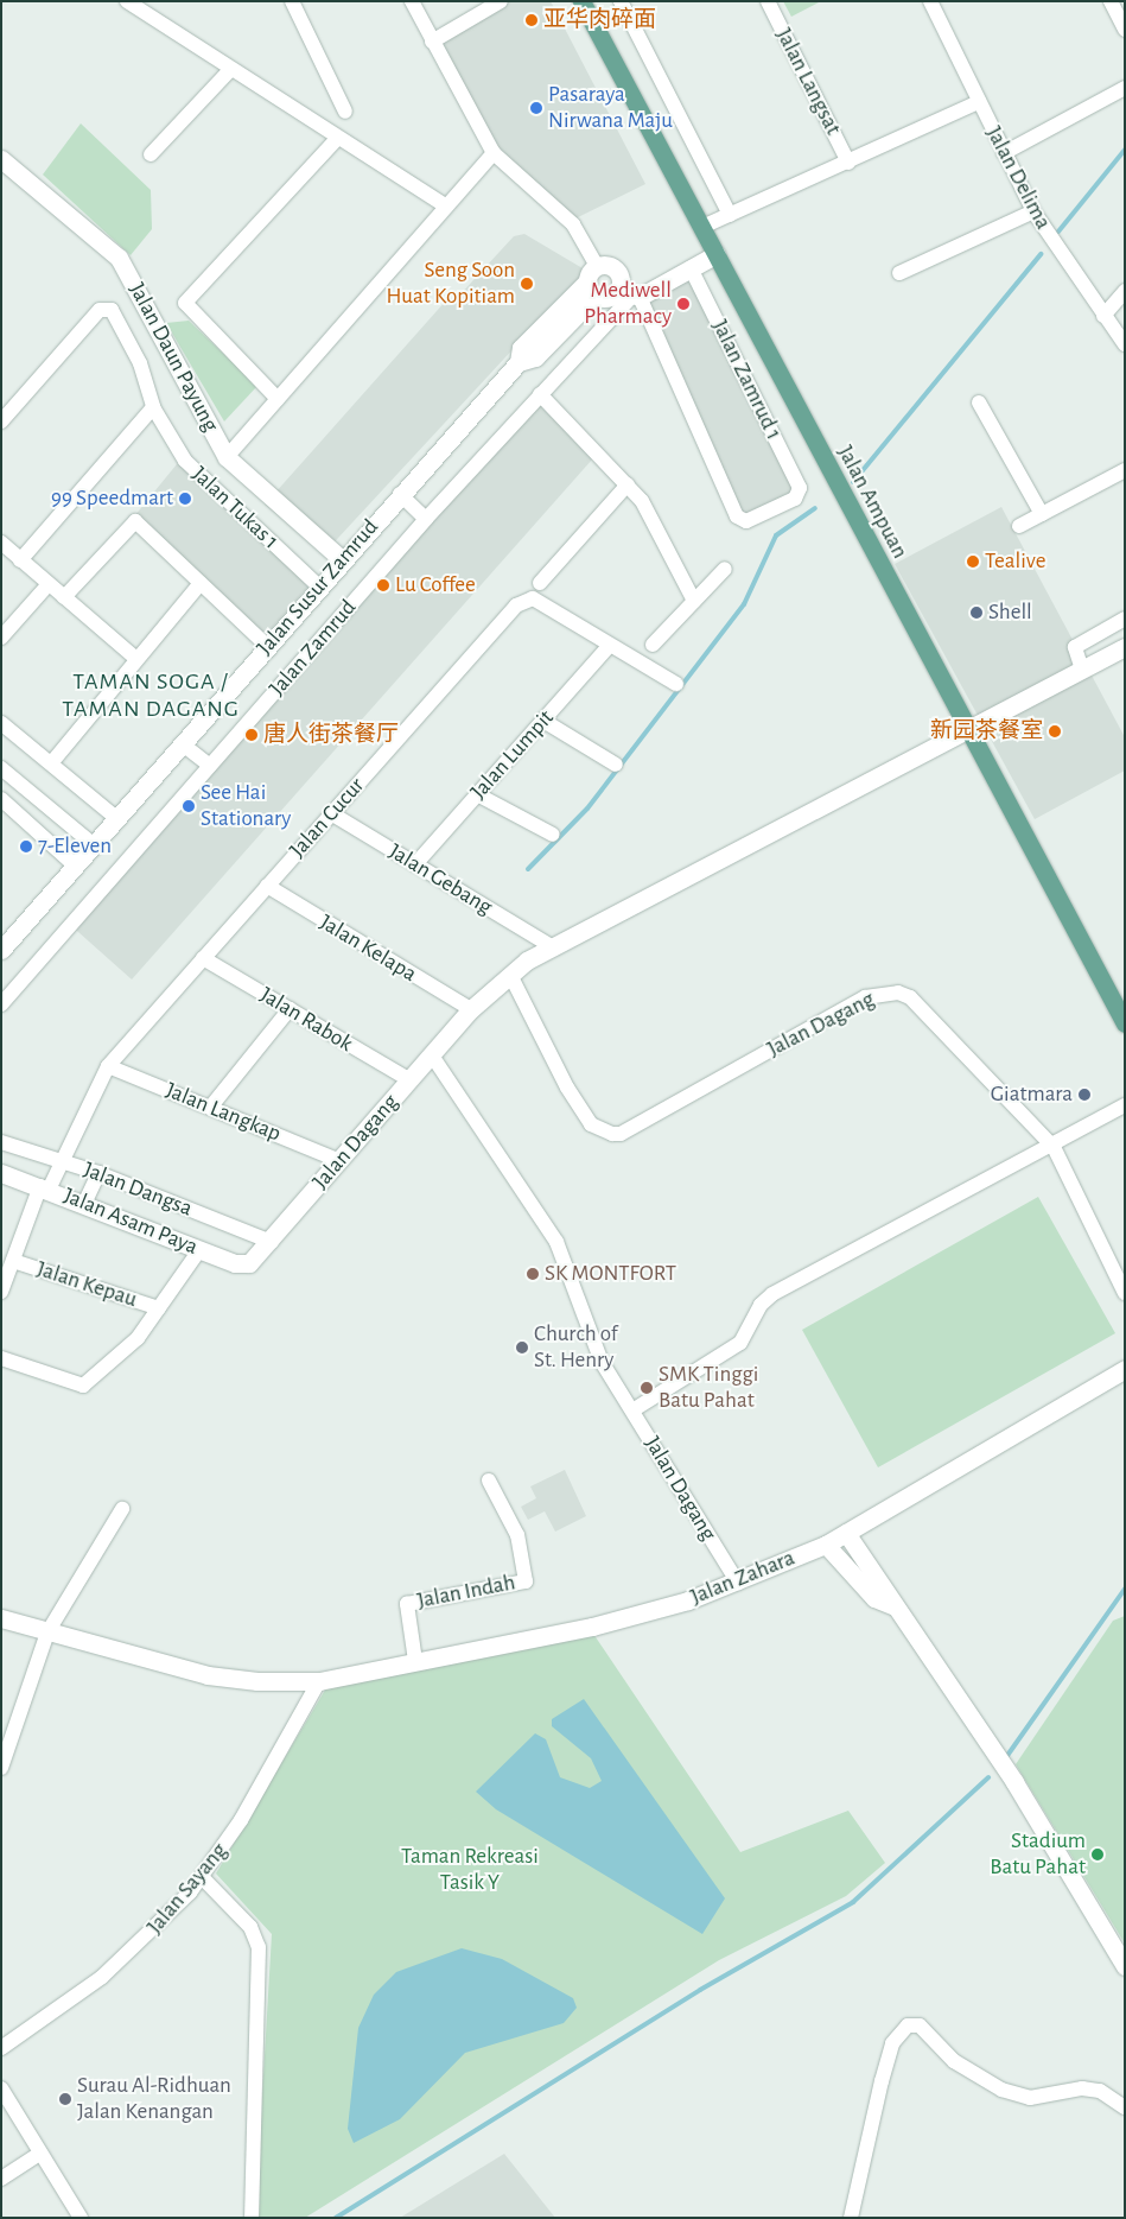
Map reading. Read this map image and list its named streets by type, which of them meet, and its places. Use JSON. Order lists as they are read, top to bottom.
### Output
{
  "streets": {
    "main road": ["Jalan Ampuan"],
    "street": [
      "Jalan Langsat",
      "Jalan Delima",
      "Jalan Daun Payung",
      "Jalan Zamrud 1",
      "Jalan Tukas 1",
      "Jalan Susur Zamrud",
      "Jalan Zamrud",
      "Jalan Lumpit",
      "Jalan Cucur",
      "Jalan Gebang",
      "Jalan Kelapa",
      "Jalan Rabok",
      "Jalan Dagang",
      "Jalan Langkap",
      "Jalan Dangsa",
      "Jalan Asam Paya",
      "Jalan Kepau",
      "Jalan Zahara",
      "Jalan Indah",
      "Jalan Sayang"
    ]
  },
  "crossings": [
    ["Jalan Daun Payung", "Jalan Susur Zamrud"],
    ["Jalan Zamrud 1", "Jalan Zamrud"],
    ["Jalan Ampuan", "Jalan Zamrud"],
    ["Jalan Ampuan", "Jalan Dagang"],
    ["Jalan Tukas 1", "Jalan Susur Zamrud"],
    ["Jalan Lumpit", "Jalan Cucur"],
    ["Jalan Lumpit", "Jalan Gebang"],
    ["Jalan Cucur", "Jalan Gebang"],
    ["Jalan Cucur", "Jalan Kelapa"],
    ["Jalan Cucur", "Jalan Rabok"],
    ["Jalan Cucur", "Jalan Langkap"],
    ["Jalan Cucur", "Jalan Dangsa"],
    ["Jalan Cucur", "Jalan Asam Paya"],
    ["Jalan Cucur", "Jalan Kepau"],
    ["Jalan Gebang", "Jalan Dagang"],
    ["Jalan Kelapa", "Jalan Dagang"],
    ["Jalan Rabok", "Jalan Dagang"],
    ["Jalan Dagang", "Jalan Langkap"],
    ["Jalan Dagang", "Jalan Dangsa"],
    ["Jalan Dagang", "Jalan Asam Paya"],
    ["Jalan Dagang", "Jalan Zahara"],
    ["Jalan Zahara", "Jalan Indah"],
    ["Jalan Zahara", "Jalan Sayang"]
  ],
  "districts": ["TAMAN SOGA / TAMAN DAGANG"],
  "parks": ["Taman Rekreasi Tasik Y"],
  "places": [
    "亚华肉碎面",
    "Pasaraya Nirwana Maju",
    "Seng Soon Huat Kopitiam",
    "Mediwell Pharmacy",
    "99 Speedmart",
    "Tealive",
    "Lu Coffee",
    "Shell",
    "新园茶餐室",
    "唐人街茶餐厅",
    "See Hai Stationary",
    "7-Eleven",
    "Giatmara",
    "SK MONTFORT",
    "Church of St. Henry",
    "SMK Tinggi Batu Pahat",
    "Stadium Batu Pahat",
    "Surau Al-Ridhuan Jalan Kenangan"
  ]
}
